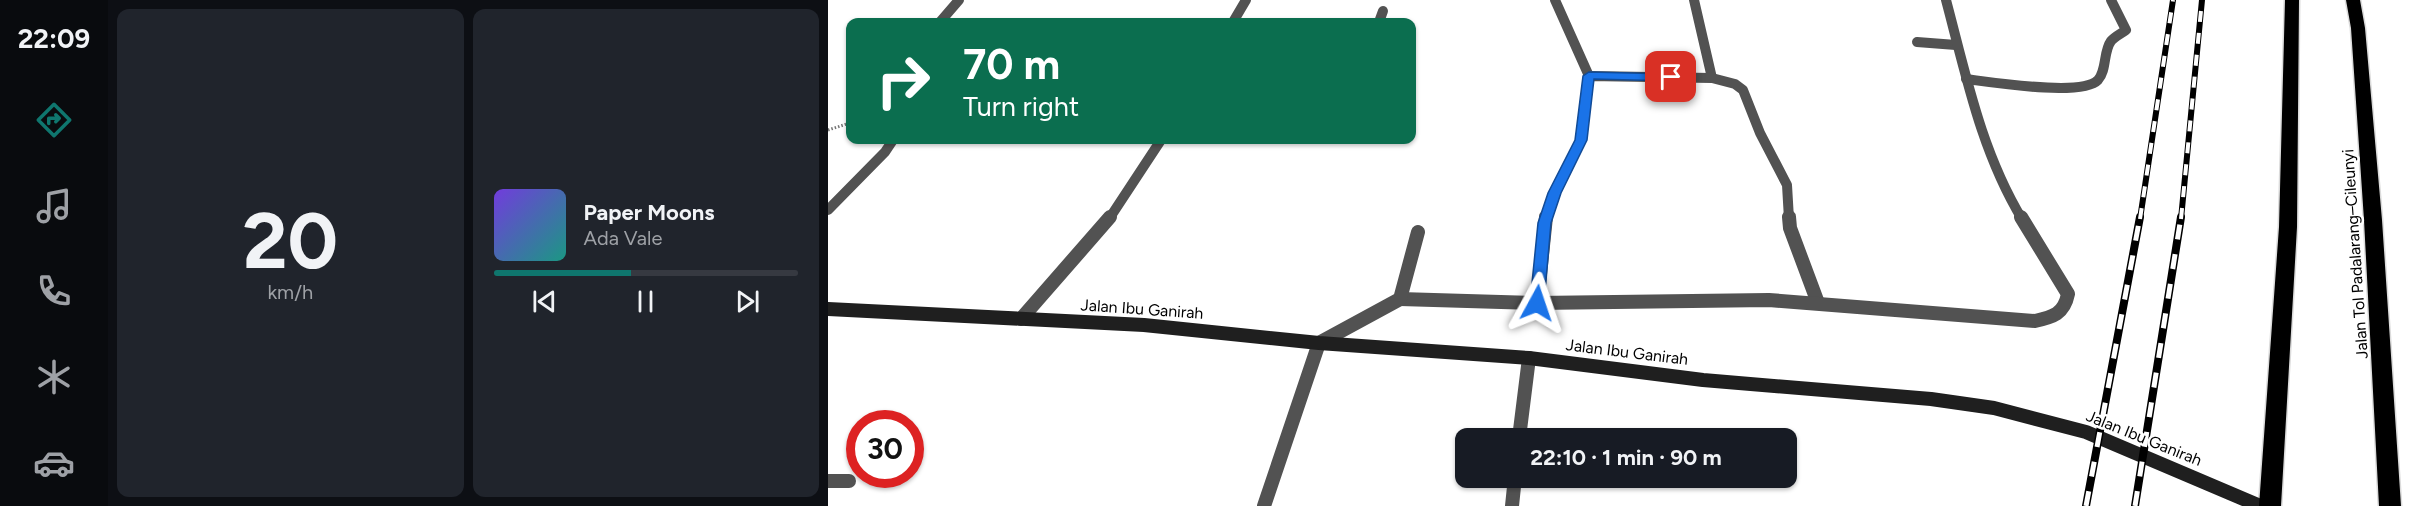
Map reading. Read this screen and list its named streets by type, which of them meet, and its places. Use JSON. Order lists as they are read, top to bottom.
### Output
{
  "streets": {
    "highway": ["Jalan Tol Padalarang–Cileunyi"],
    "main road": ["Jalan Ibu Ganirah"]
  },
  "page": {
    "tabs": "22:09",
    "tile": ["20", "km/h"],
    "turn": ["70 m", "Turn right"],
    "song": ["Paper Moons", "Ada Vale"],
    "limit": "30",
    "trip": "22:10 · 1 min · 90 m"
  }
}
